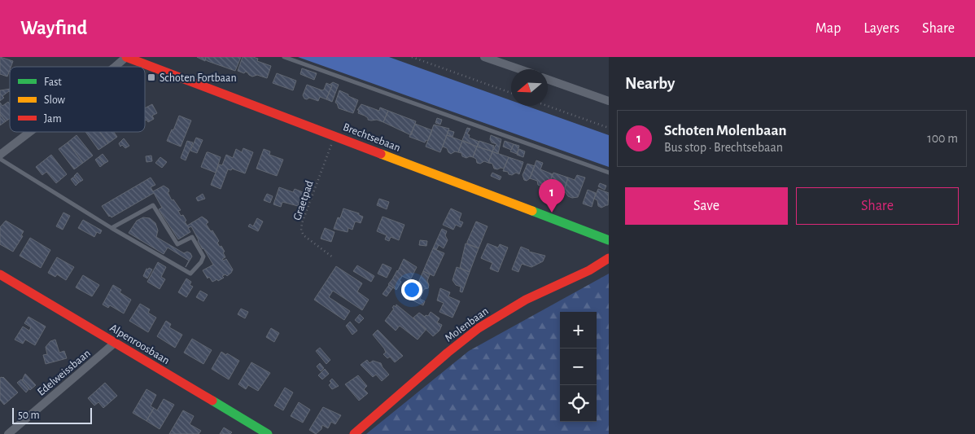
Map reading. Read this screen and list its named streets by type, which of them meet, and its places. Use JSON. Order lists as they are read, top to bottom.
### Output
{
  "streets": {
    "street": [
      "Brechtsebaan",
      "Molenbaan",
      "Alpenroosbaan",
      "Edelweissbaan"
    ],
    "path": ["Graetpad"]
  },
  "crossings": [
    ["Brechtsebaan", "Graetpad"],
    ["Alpenroosbaan", "Edelweissbaan"]
  ],
  "places": {
    "transit": ["Schoten Fortbaan"]
  },
  "legend": ["Fast", "Slow", "Jam"],
  "scale_bar": "50 m",
  "north": "left",
  "page": {
    "header": "Wayfind",
    "nav": ["Map", "Layers", "Share"],
    "heading": "Nearby",
    "list": [
      {
        "mark": "1",
        "name": "Schoten Molenbaan",
        "note": "Bus stop · Brechtsebaan",
        "value": "100 m"
      }
    ],
    "buttons": ["Save", "Share"],
    "pins": "1",
    "map_buttons": ["+", "−"],
    "scale": "50 m"
  }
}
